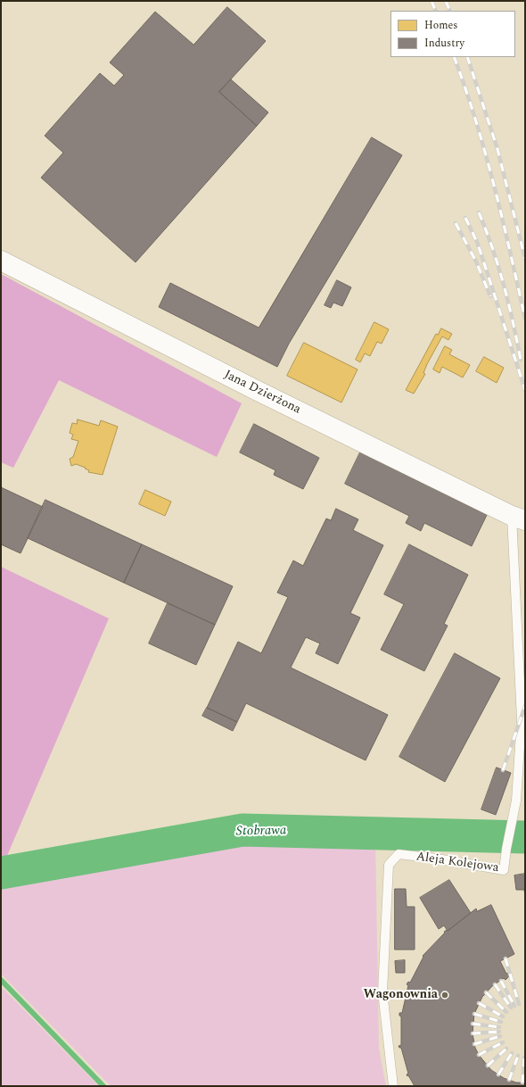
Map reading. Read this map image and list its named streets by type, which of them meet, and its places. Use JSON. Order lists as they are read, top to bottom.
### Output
{
  "streets": {
    "street": ["Jana Dzierżona"],
    "lane": ["Aleja Kolejowa"]
  },
  "crossings": [
    ["Jana Dzierżona", "Aleja Kolejowa"]
  ],
  "water": ["Stobrawa"],
  "places": ["Wagonownia"],
  "legend": ["Homes", "Industry"]
}
